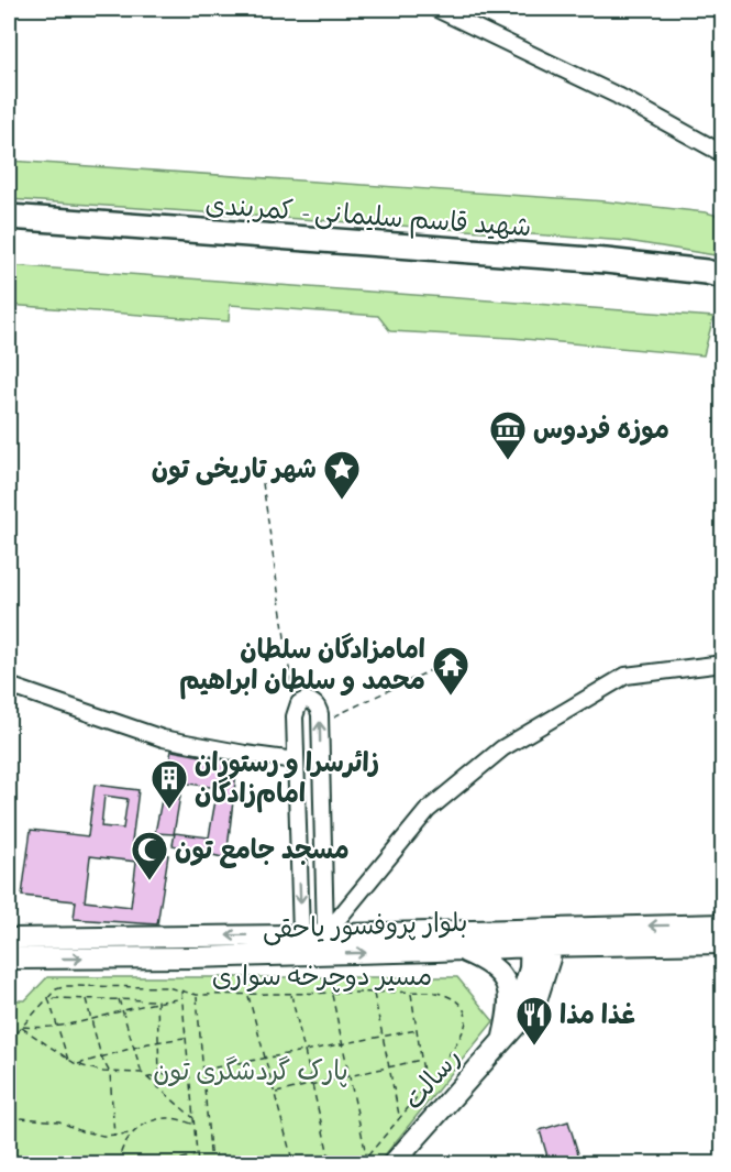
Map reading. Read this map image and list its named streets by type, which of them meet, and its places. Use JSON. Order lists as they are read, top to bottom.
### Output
{
  "streets": {
    "highway": ["شهید قاسم سلیمانی - کمربندی"],
    "main road": ["بلوار پروفسور یاحقی", "رسالت"],
    "path": ["مسیر دوچرخه سواری"]
  },
  "crossings": [
    ["بلوار پروفسور یاحقی", "رسالت"]
  ],
  "parks": ["پارک گردشگری تون"],
  "places": {
    "museum": ["موزه فردوس"],
    "place": ["شهر تاریخی تون"],
    "temple": ["امامزادگان سلطان محمد و سلطان ابراهیم"],
    "building": ["زائرسرا و رستوران امام‌زادگان"],
    "mosque": ["مسجد جامع تون"],
    "restaurant": ["غذا مذا"]
  }
}
